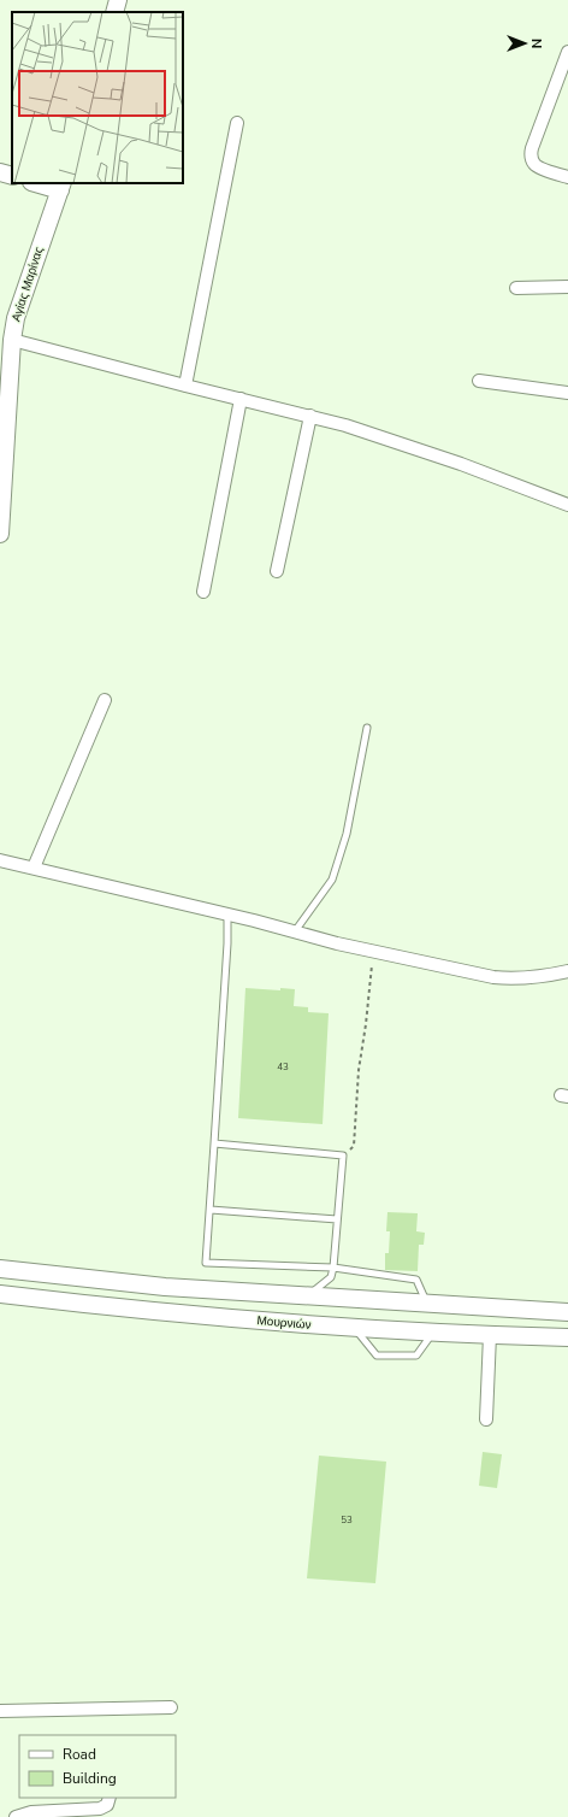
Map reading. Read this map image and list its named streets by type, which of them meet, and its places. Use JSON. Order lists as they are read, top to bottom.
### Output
{
  "streets": {
    "main road": ["Αγίας Μαρίνας", "Μουρνιών"]
  },
  "house_numbers": ["43", "53"],
  "legend": ["Road", "Building"],
  "north": "right"
}
